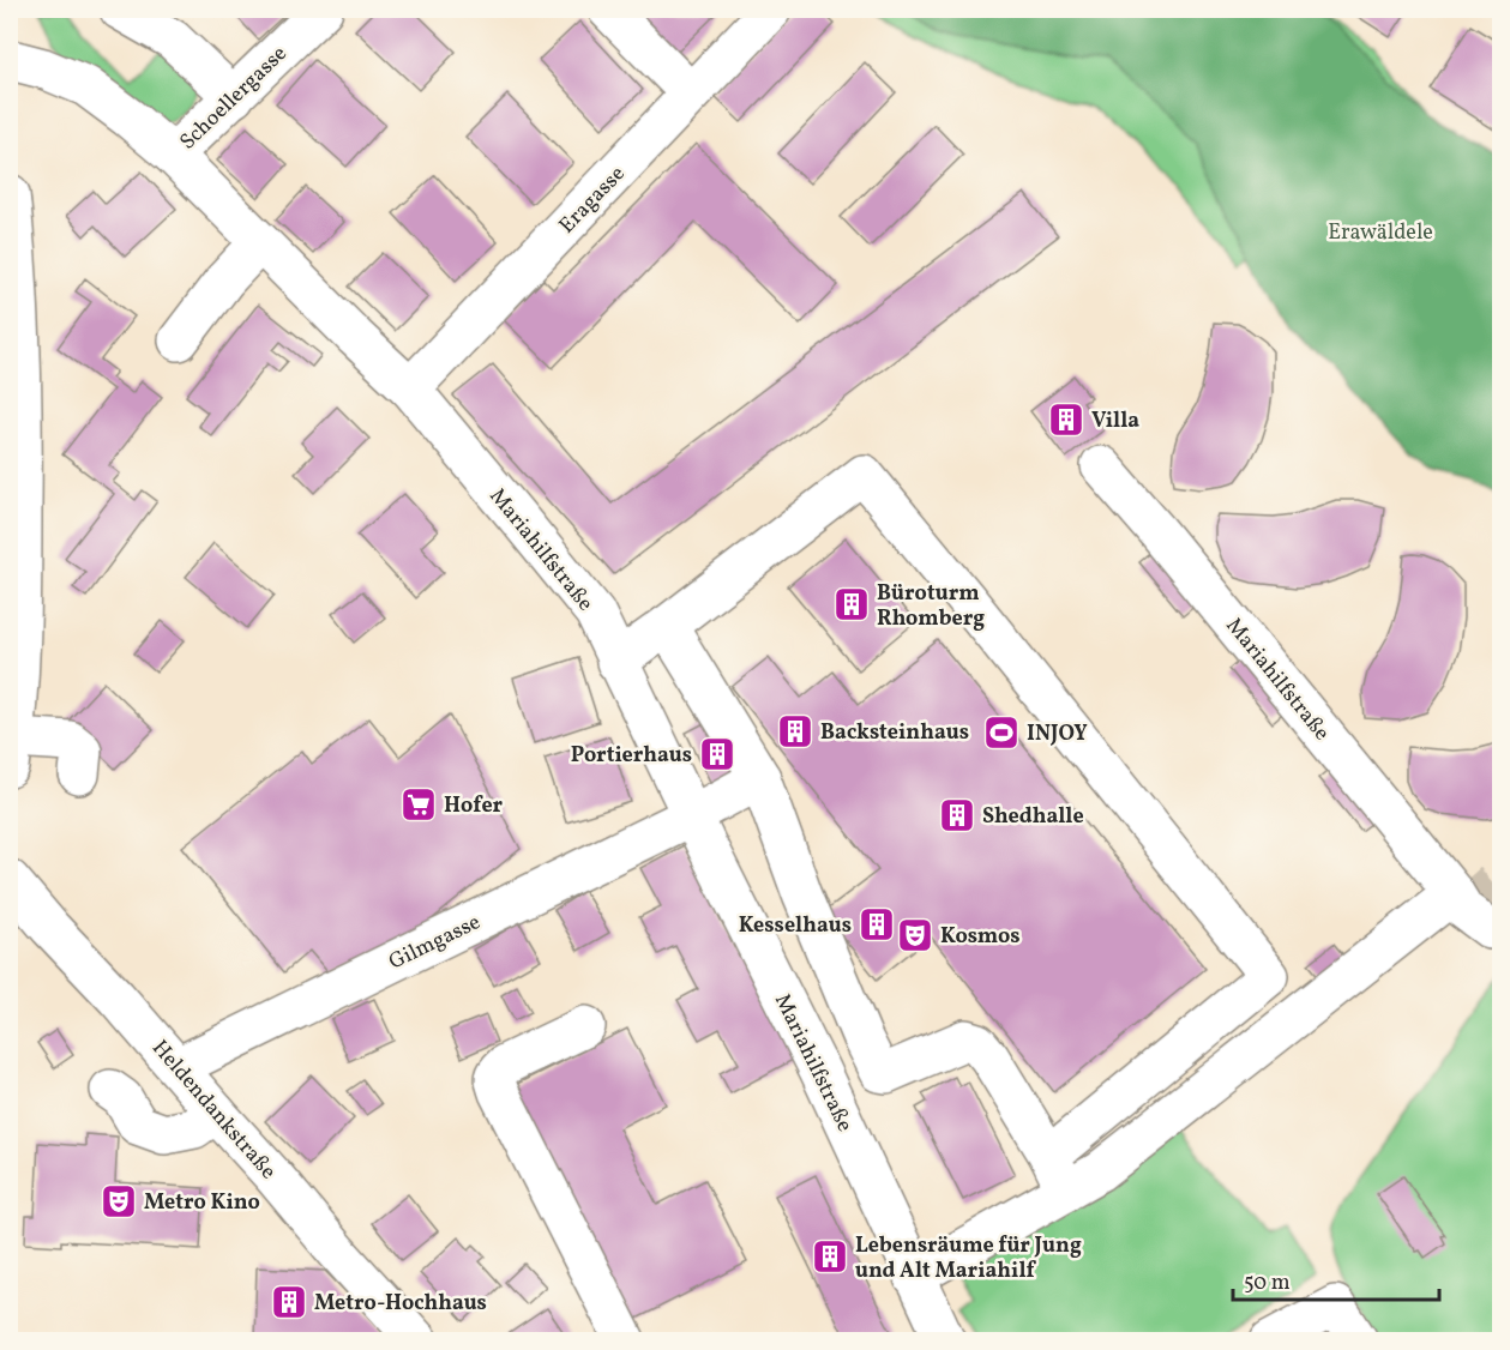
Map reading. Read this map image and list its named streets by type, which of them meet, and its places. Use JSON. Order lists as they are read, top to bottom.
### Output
{
  "streets": {
    "street": [
      "Schoellergasse",
      "Eragasse",
      "Mariahilfstraße",
      "Gilmgasse",
      "Heldendankstraße"
    ]
  },
  "crossings": [
    ["Schoellergasse", "Mariahilfstraße"],
    ["Eragasse", "Mariahilfstraße"],
    ["Mariahilfstraße", "Gilmgasse"],
    ["Gilmgasse", "Heldendankstraße"]
  ],
  "parks": ["Erawäldele"],
  "places": {
    "building": [
      "Villa",
      "Büroturm Rhomberg",
      "Backsteinhaus",
      "Portierhaus",
      "Shedhalle",
      "Kesselhaus",
      "Lebensräume für Jung und Alt Mariahilf",
      "Metro-Hochhaus"
    ],
    "sports": ["INJOY"],
    "supermarket": ["Hofer"],
    "theatre": ["Kosmos", "Metro Kino"]
  },
  "scale_bar": "50 m"
}
